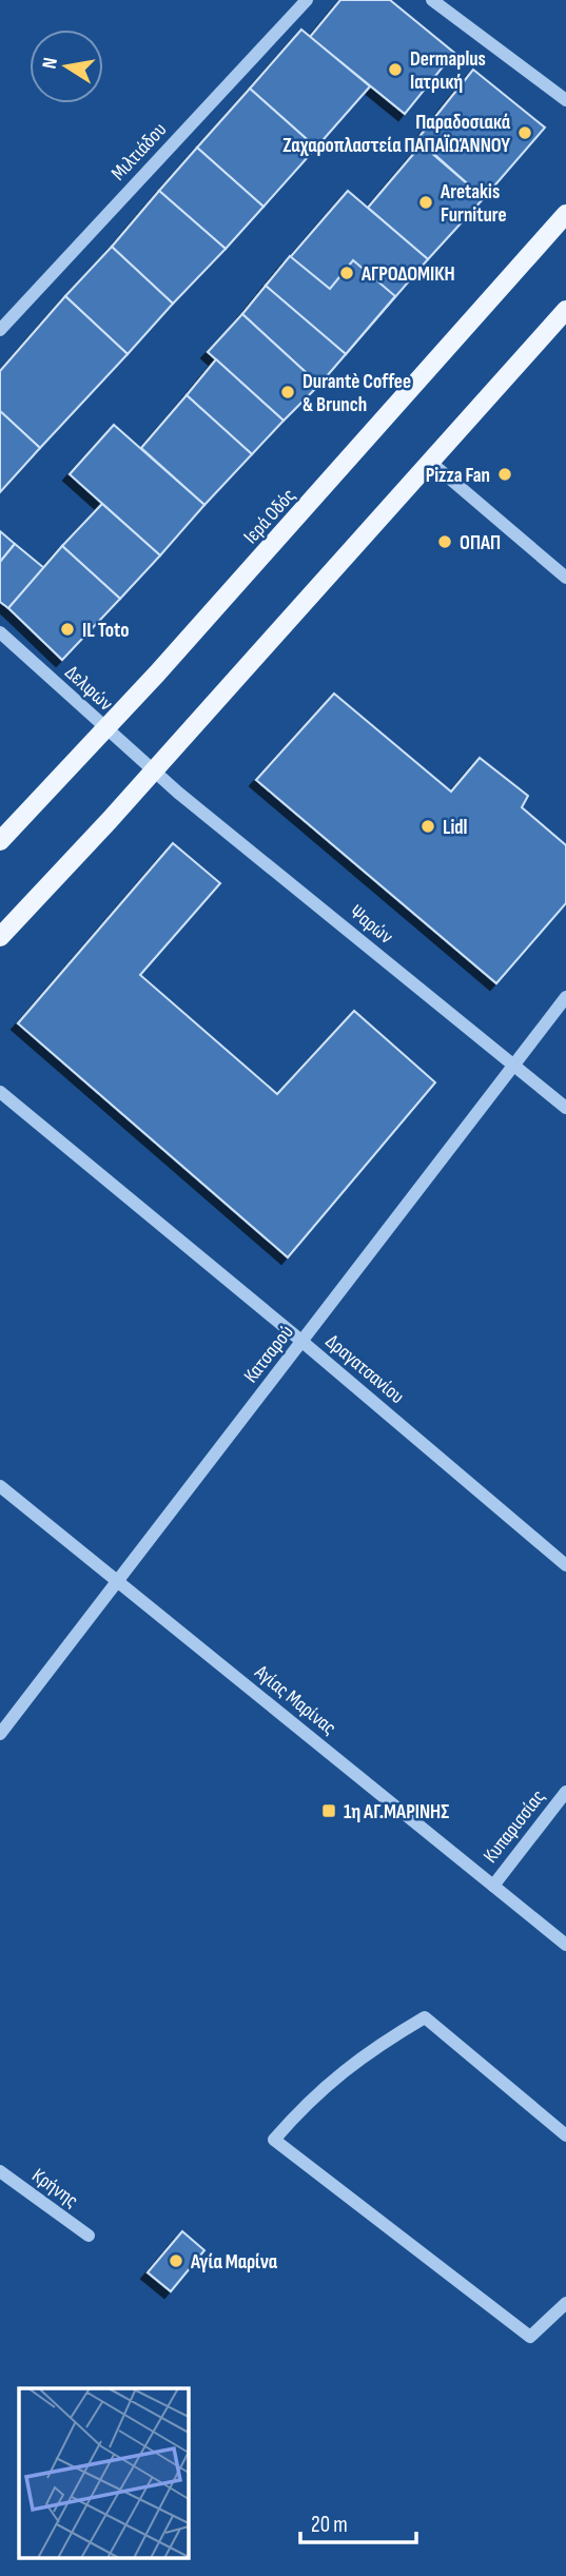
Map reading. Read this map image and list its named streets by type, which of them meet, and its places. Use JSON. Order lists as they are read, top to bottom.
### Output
{
  "streets": {
    "main road": ["Ιερά Οδός"],
    "street": [
      "Μιλτιάδου",
      "Δελφών",
      "Ψαρών",
      "Κατσαρού",
      "Δραγατσανίου",
      "Αγίας Μαρίνας",
      "Κυπαρισσίας",
      "Κρήνης"
    ]
  },
  "crossings": [
    ["Ιερά Οδός", "Δελφών"],
    ["Δελφών", "Ψαρών"],
    ["Ψαρών", "Κατσαρού"],
    ["Κατσαρού", "Δραγατσανίου"],
    ["Κατσαρού", "Αγίας Μαρίνας"],
    ["Αγίας Μαρίνας", "Κυπαρισσίας"]
  ],
  "places": {
    "other": [
      "Dermaplus Ιατρική",
      "Παραδοσιακά Ζαχαροπλαστεία ΠΑΠΑΪΩΆΝΝΟΥ",
      "Aretakis Furniture",
      "ΑΓΡΟΔΟΜΙΚΗ",
      "Durantè Coffee & Brunch",
      "Pizza Fan",
      "ΟΠΑΠ",
      "IL Toto",
      "Lidl",
      "Αγία Μαρίνα"
    ],
    "transit": ["1η ΑΓ.ΜΑΡΙΝΗΣ"]
  },
  "scale_bar": "20 m",
  "north": "left"
}
